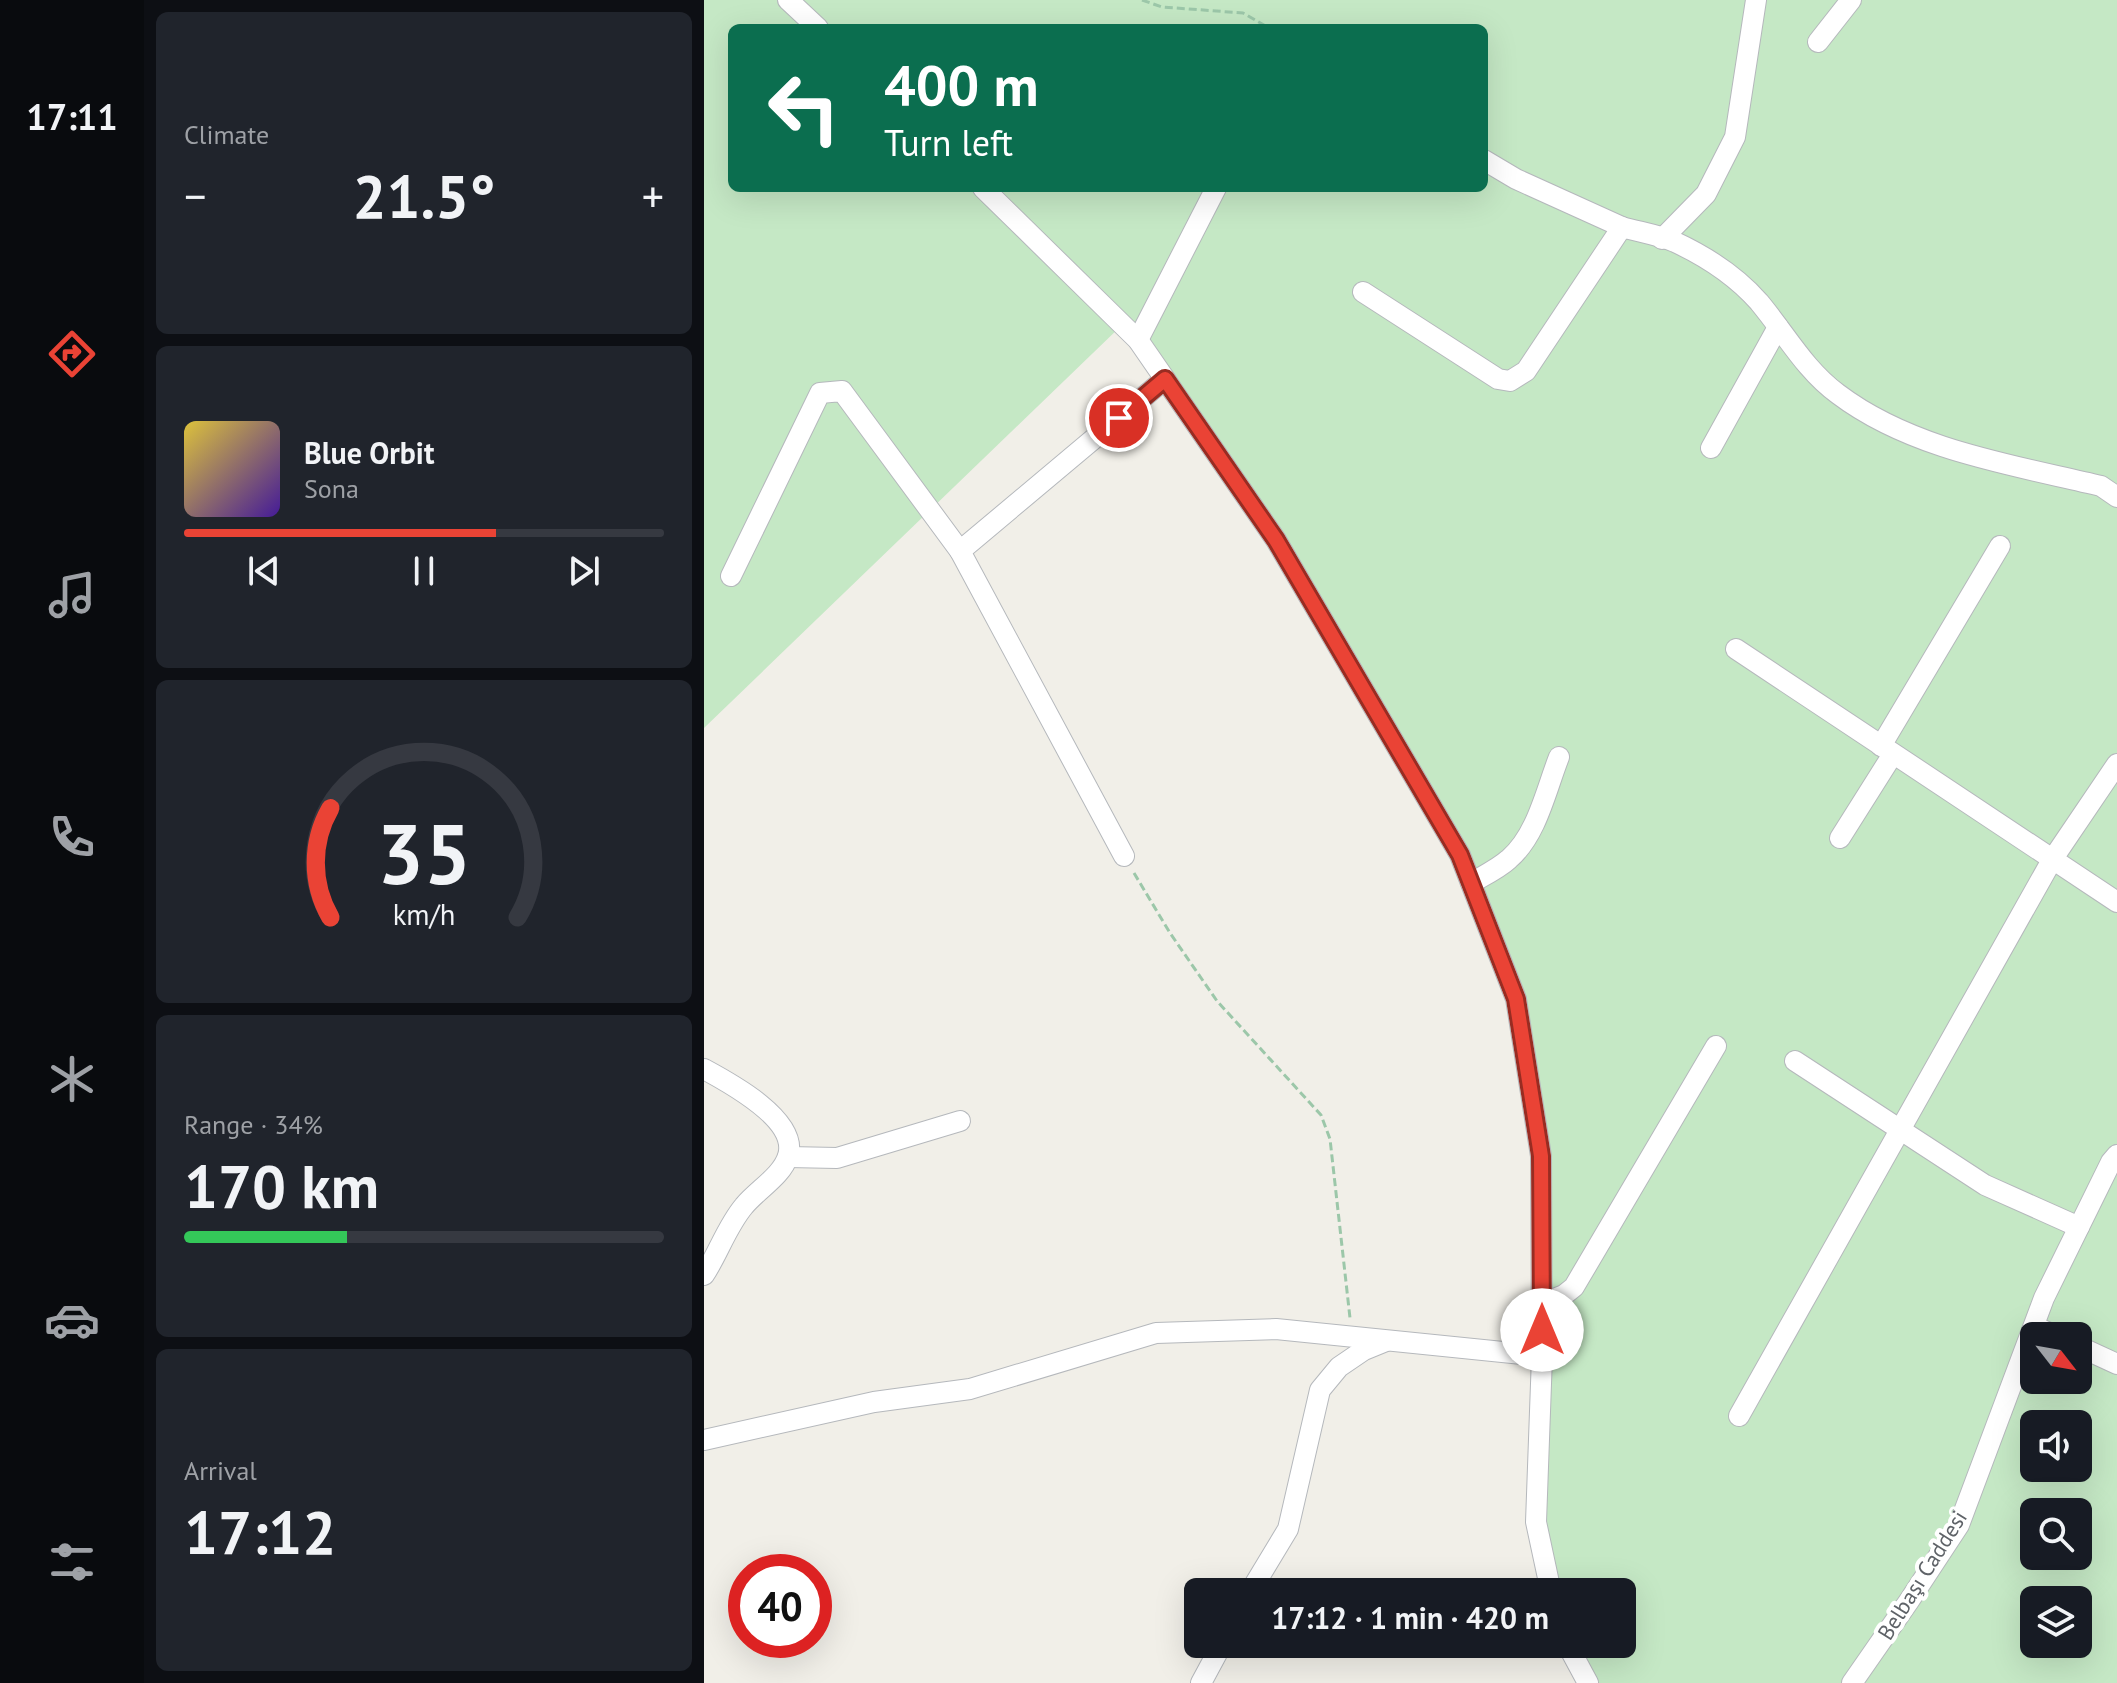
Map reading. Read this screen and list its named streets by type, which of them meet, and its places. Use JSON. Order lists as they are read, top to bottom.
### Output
{
  "streets": {
    "street": ["Belbaşı Caddesi"]
  },
  "north": "bottom right",
  "page": {
    "tabs": "17:11",
    "tile": [
      "Climate",
      ["Range · 34%", "170 km"],
      ["Arrival", "17:12"]
    ],
    "turn": ["400 m", "Turn left"],
    "heat": ["−", "21.5°", "+"],
    "song": ["Blue Orbit", "Sona"],
    "limit": "40",
    "trip": "17:12 · 1 min · 420 m",
    "gauge": ["35", "km/h"]
  }
}
